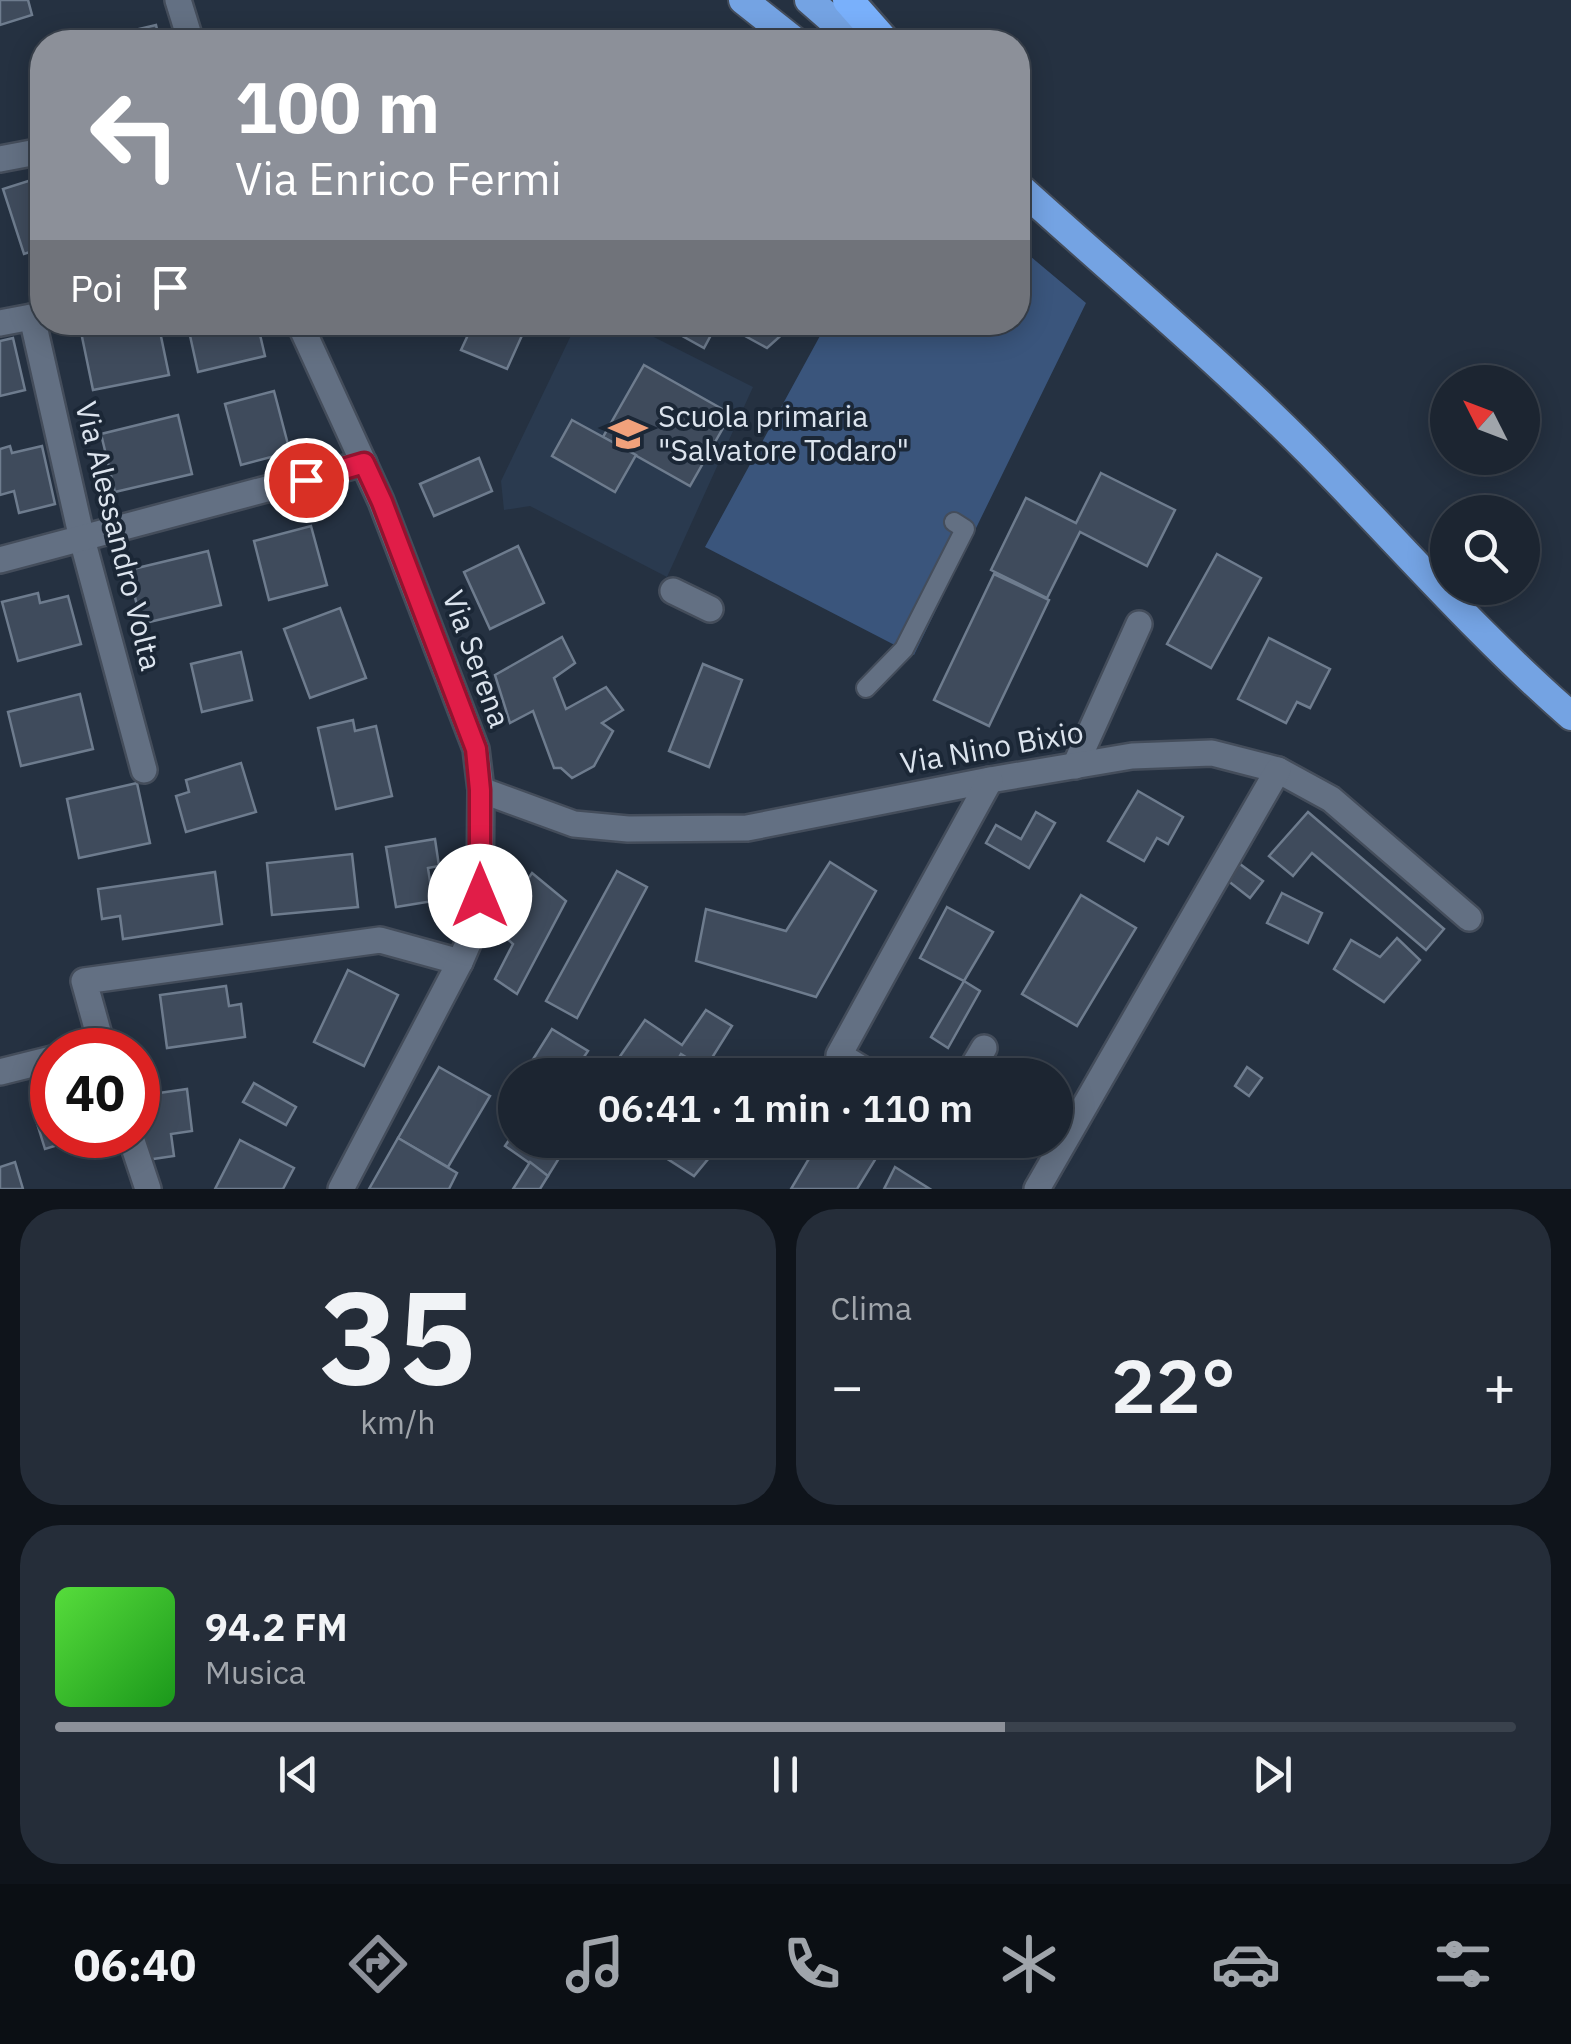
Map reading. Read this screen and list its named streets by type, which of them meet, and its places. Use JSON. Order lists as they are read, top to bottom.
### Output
{
  "streets": {
    "street": ["Via Alessandro Volta", "Via Serena", "Via Nino Bixio"]
  },
  "crossings": [
    ["Via Serena", "Via Nino Bixio"]
  ],
  "places": {
    "school or university": ["Scuola primaria \"Salvatore Todaro\""]
  },
  "north": "top left",
  "page": {
    "turn": ["100 m", "Via Enrico Fermi"],
    "then": "Poi",
    "limit": "40",
    "trip": "06:41 · 1 min · 110 m",
    "tile": [
      ["35", "km/h"],
      "Clima"
    ],
    "heat": ["−", "22°", "+"],
    "song": ["94.2 FM", "Musica"],
    "tabs": "06:40"
  }
}
